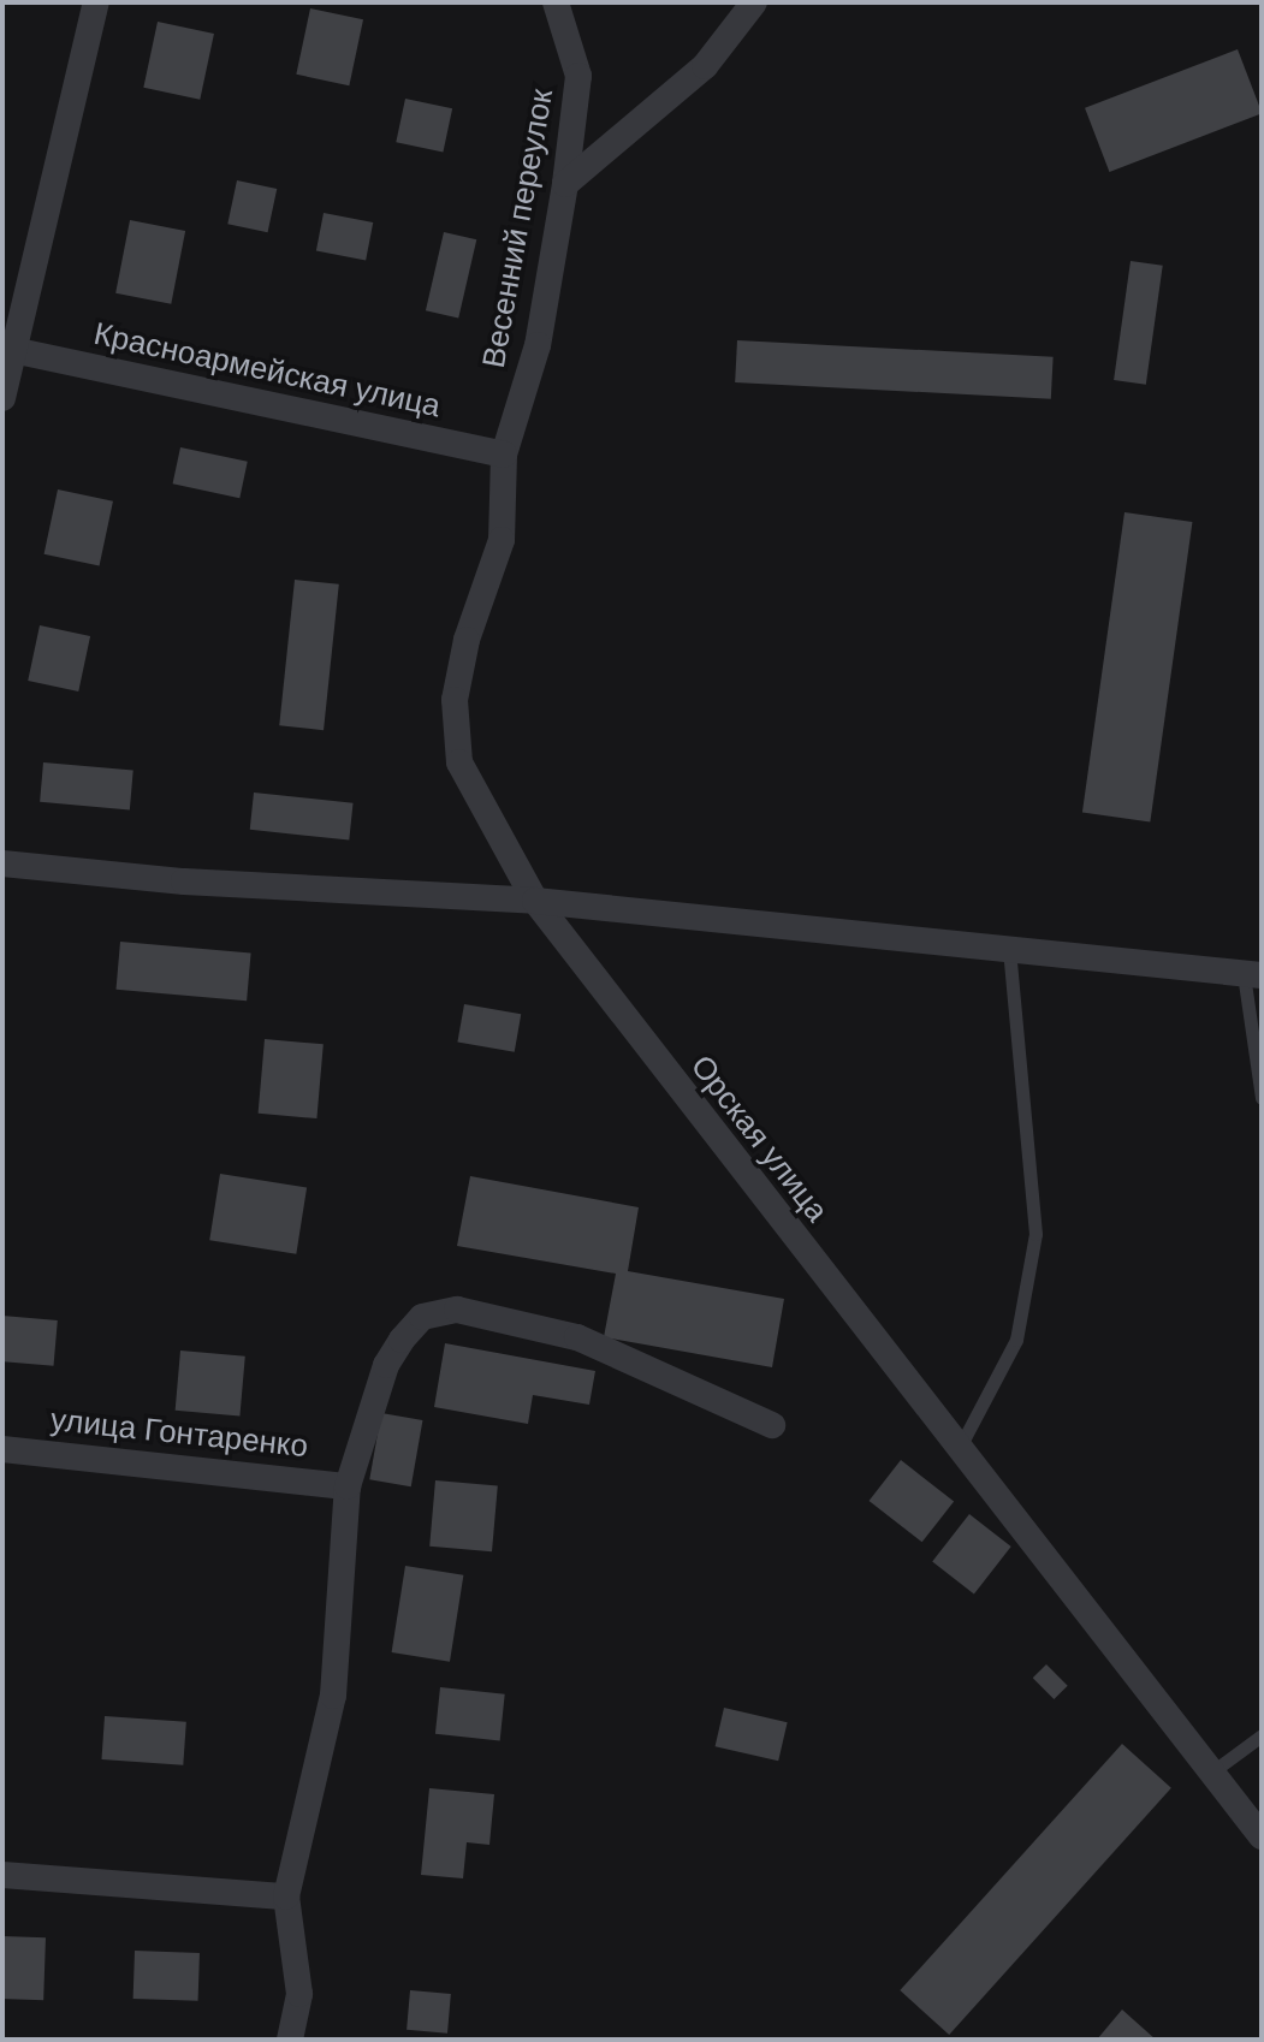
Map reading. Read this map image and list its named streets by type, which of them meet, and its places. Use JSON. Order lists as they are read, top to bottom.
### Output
{
  "streets": {
    "street": [
      "Весенний переулок",
      "Красноармейская улица",
      "Орская улица",
      "улица Гонтаренко"
    ]
  },
  "crossings": [
    ["Весенний переулок", "Красноармейская улица"],
    ["Весенний переулок", "Орская улица"]
  ]
}
